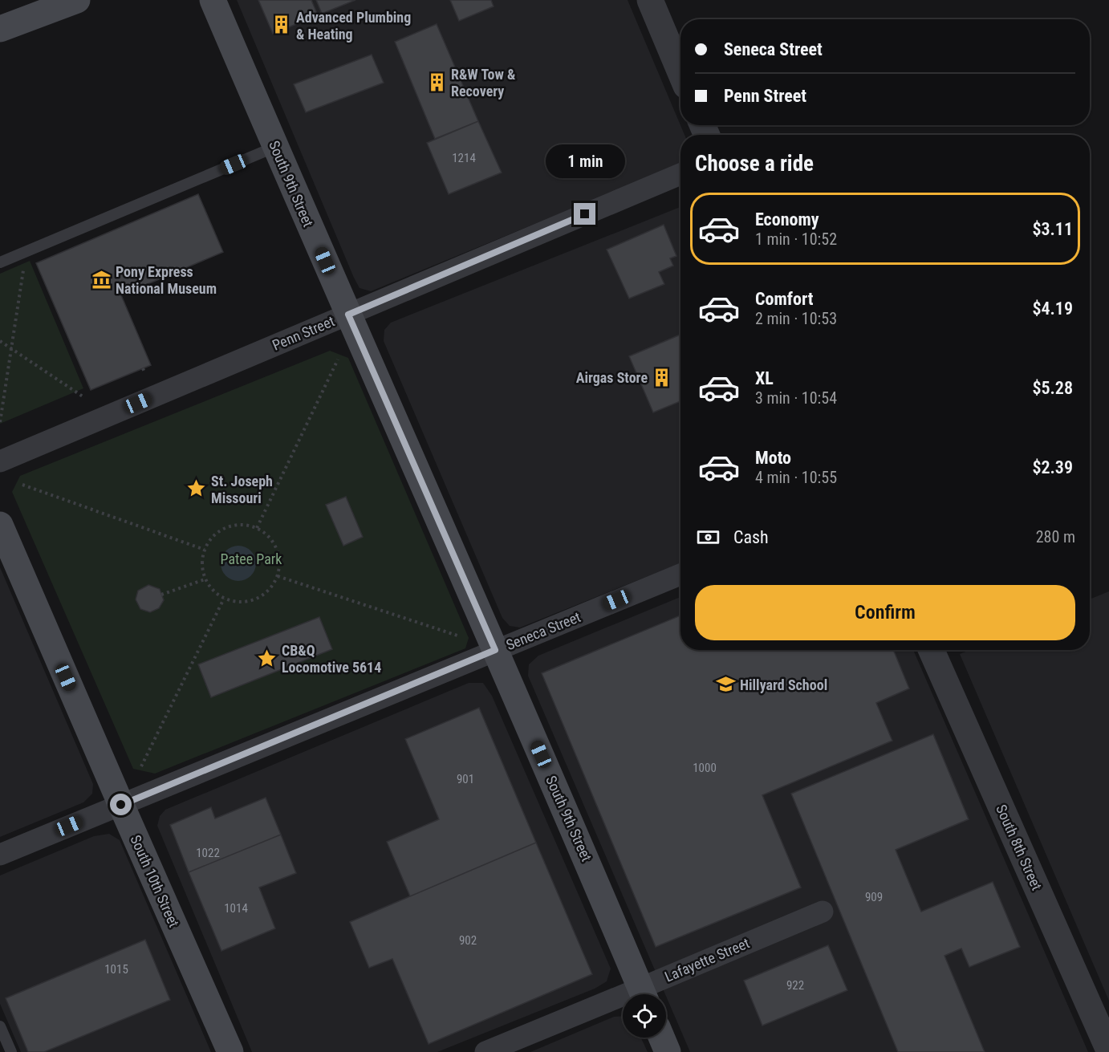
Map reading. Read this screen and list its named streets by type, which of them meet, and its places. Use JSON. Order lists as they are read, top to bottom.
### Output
{
  "streets": {
    "main road": ["South 9th Street", "South 10th Street"],
    "street": [
      "Penn Street",
      "Seneca Street",
      "South 8th Street",
      "Lafayette Street"
    ]
  },
  "crossings": [
    ["South 9th Street", "Penn Street"],
    ["South 9th Street", "Seneca Street"],
    ["Seneca Street", "South 10th Street"]
  ],
  "parks": ["Patee Park"],
  "places": {
    "building": ["Advanced Plumbing & Heating", "R&W Tow & Recovery", "Airgas Store"],
    "museum": ["Pony Express National Museum"],
    "place": ["St. Joseph Missouri", "CB&Q Locomotive 5614"],
    "school or university": ["Hillyard School"]
  },
  "house_numbers": [
    "1214",
    "1000",
    "901",
    "1022",
    "909",
    "1014",
    "902",
    "1015",
    "922"
  ],
  "page": {
    "banner": ["Seneca Street", "Penn Street"],
    "heading": "Choose a ride",
    "bubble": "1 min",
    "list": [
      {
        "name": "Economy",
        "note": "1 min · 10:52",
        "value": "$3.11"
      },
      {
        "name": "Comfort",
        "note": "2 min · 10:53",
        "value": "$4.19"
      },
      {
        "name": "XL",
        "note": "3 min · 10:54",
        "value": "$5.28"
      },
      {
        "name": "Moto",
        "note": "4 min · 10:55",
        "value": "$2.39"
      }
    ],
    "pay": ["Cash", "280 m"],
    "buttons": "Confirm"
  }
}
